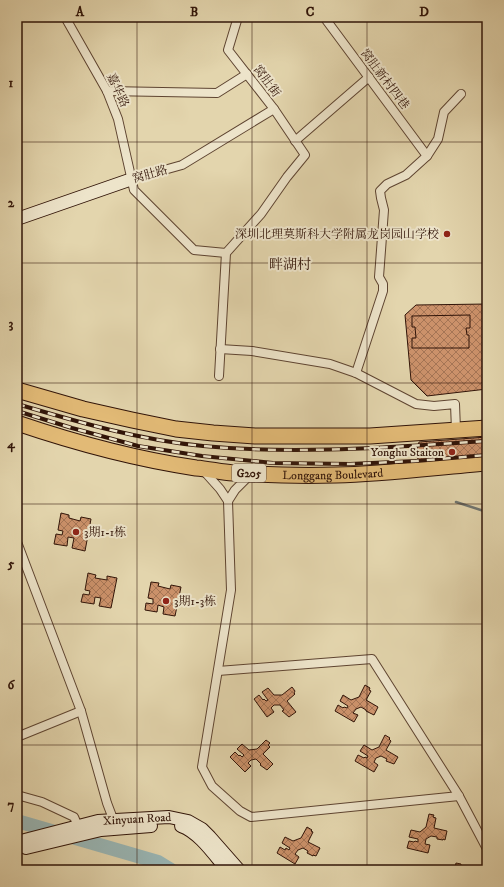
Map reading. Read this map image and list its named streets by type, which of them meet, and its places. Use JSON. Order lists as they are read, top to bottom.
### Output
{
  "streets": {
    "highway": ["G205", "Longgang Boulevard"],
    "street": [
      "窝肚新村四巷",
      "窝肚街",
      "嘉华路",
      "窝肚路",
      "Xinyuan Road"
    ]
  },
  "crossings": [
    ["窝肚街", "嘉华路"],
    ["窝肚街", "窝肚路"],
    ["嘉华路", "窝肚路"]
  ],
  "districts": ["畔湖村"],
  "places": [
    "深圳北理莫斯科大学附属龙岗园山学校",
    "Yonghu Staiton",
    "3期1-1栋",
    "3期1-3栋"
  ],
  "grid": {
    "columns": [
      "A",
      "B",
      "C",
      "D"
    ],
    "rows": [
      "1",
      "2",
      "3",
      "4",
      "5",
      "6",
      "7"
    ]
  }
}
